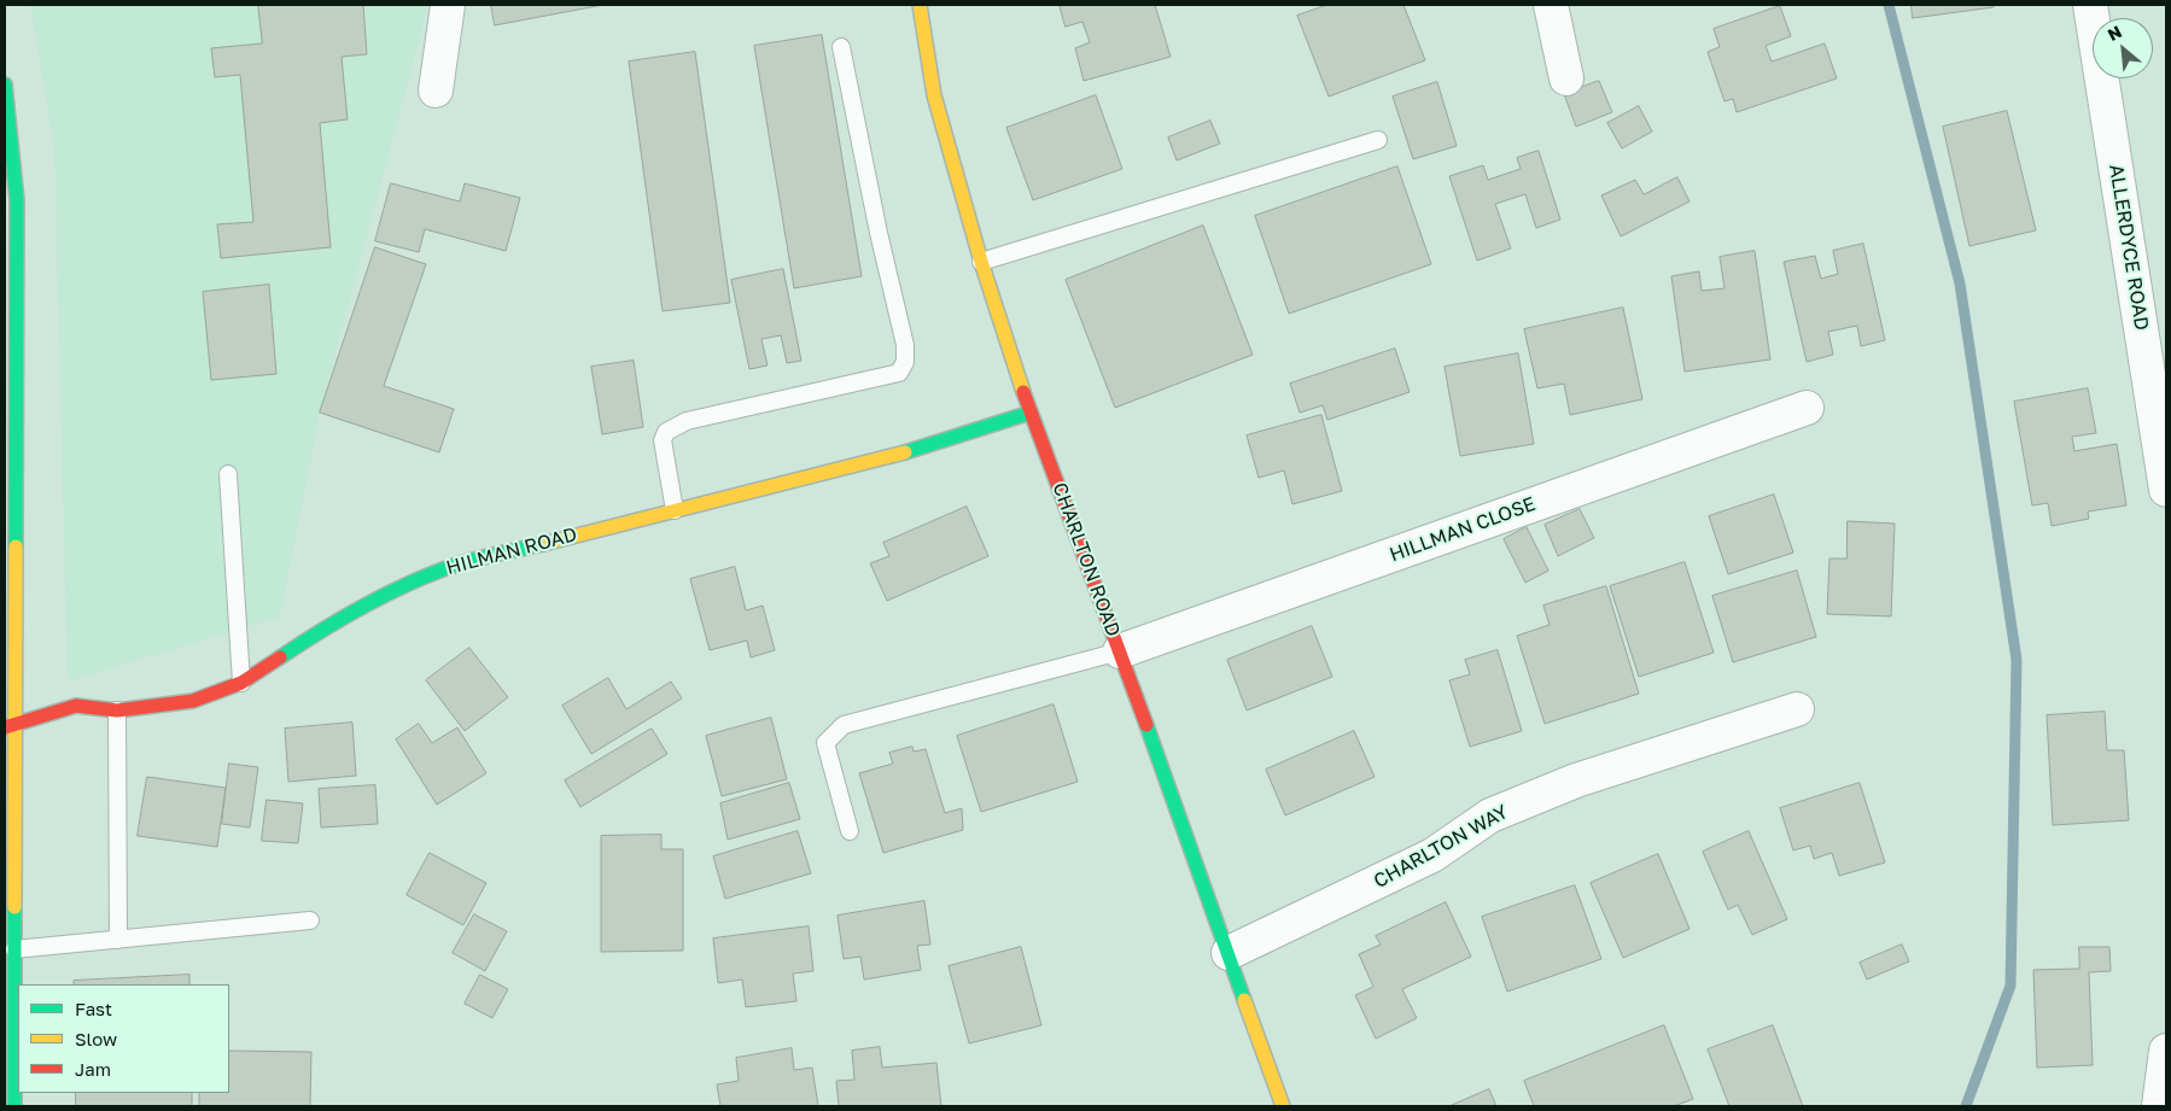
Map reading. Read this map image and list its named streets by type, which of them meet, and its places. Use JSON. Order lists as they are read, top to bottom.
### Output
{
  "streets": {
    "street": [
      "ALLERDYCE ROAD",
      "HILLMAN CLOSE",
      "HILMAN ROAD",
      "CHARLTON ROAD",
      "CHARLTON WAY"
    ]
  },
  "crossings": [
    ["HILLMAN CLOSE", "CHARLTON ROAD"],
    ["HILMAN ROAD", "CHARLTON ROAD"],
    ["CHARLTON ROAD", "CHARLTON WAY"]
  ],
  "legend": ["Fast", "Slow", "Jam"],
  "north": "top left"
}
